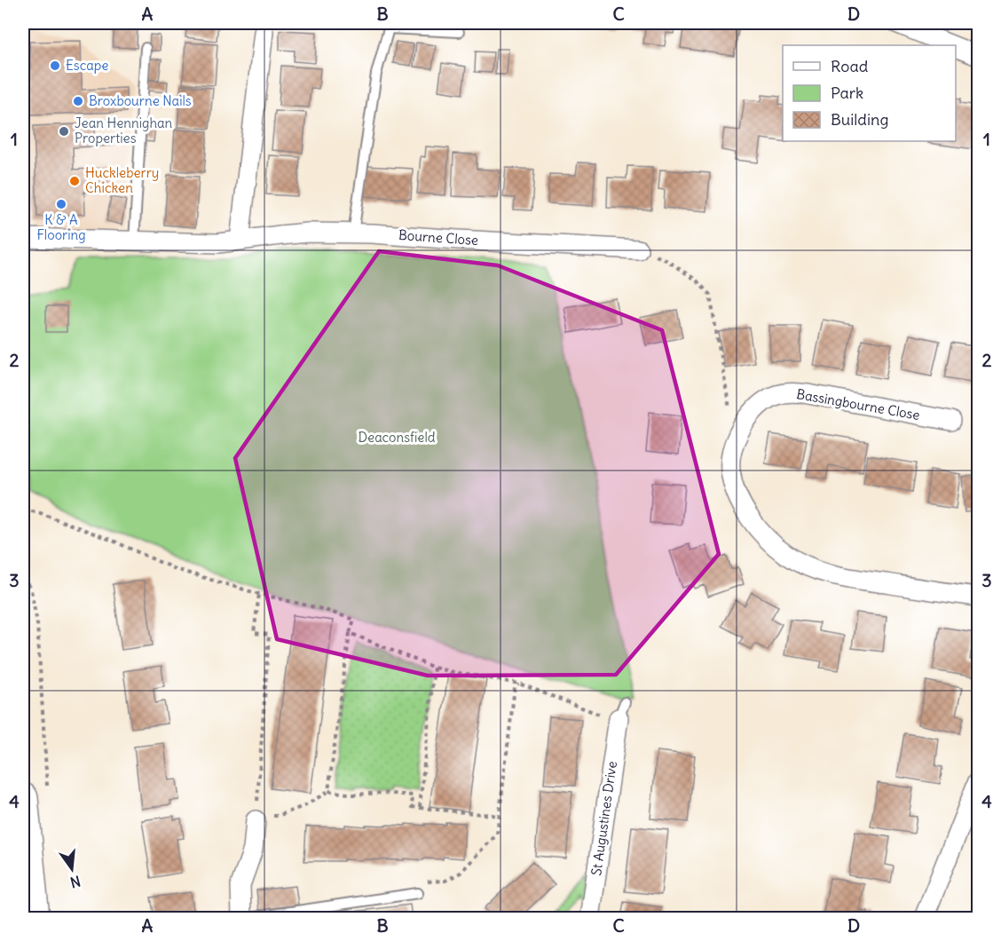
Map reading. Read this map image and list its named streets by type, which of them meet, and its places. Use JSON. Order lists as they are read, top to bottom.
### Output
{
  "streets": {
    "street": ["Bourne Close", "Bassingbourne Close", "St Augustines Drive"]
  },
  "parks": ["Deaconsfield"],
  "places": [
    "Escape",
    "Broxbourne Nails",
    "Jean Hennighan Properties",
    "Huckleberry Chicken",
    "K & A Flooring"
  ],
  "legend": ["Road", "Park", "Building"],
  "north": "bottom",
  "grid": {
    "columns": [
      "A",
      "B",
      "C",
      "D"
    ],
    "rows": [
      "1",
      "2",
      "3",
      "4"
    ]
  }
}
